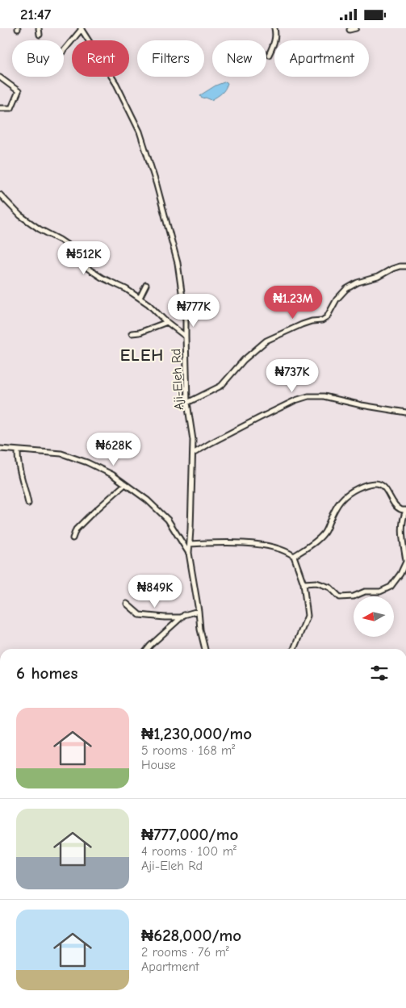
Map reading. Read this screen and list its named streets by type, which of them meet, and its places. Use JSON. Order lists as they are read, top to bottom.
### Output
{
  "streets": {
    "street": ["Aji-Eleh Rd"]
  },
  "districts": ["ELEH"],
  "north": "left",
  "page": {
    "status": "21:47",
    "chip": [
      "Buy",
      "Rent",
      "Filters",
      "New",
      "Apartment"
    ],
    "price": [
      "₦512K",
      "₦1.23M",
      "₦777K",
      "₦737K",
      "₦628K",
      "₦849K"
    ],
    "heading": "6 homes",
    "list": [
      {
        "name": "₦1,230,000/mo",
        "note": "5 rooms · 168 m² · House"
      },
      {
        "name": "₦777,000/mo",
        "note": "4 rooms · 100 m² · Aji-Eleh Rd"
      },
      {
        "name": "₦628,000/mo",
        "note": "2 rooms · 76 m² · Apartment"
      }
    ]
  }
}
